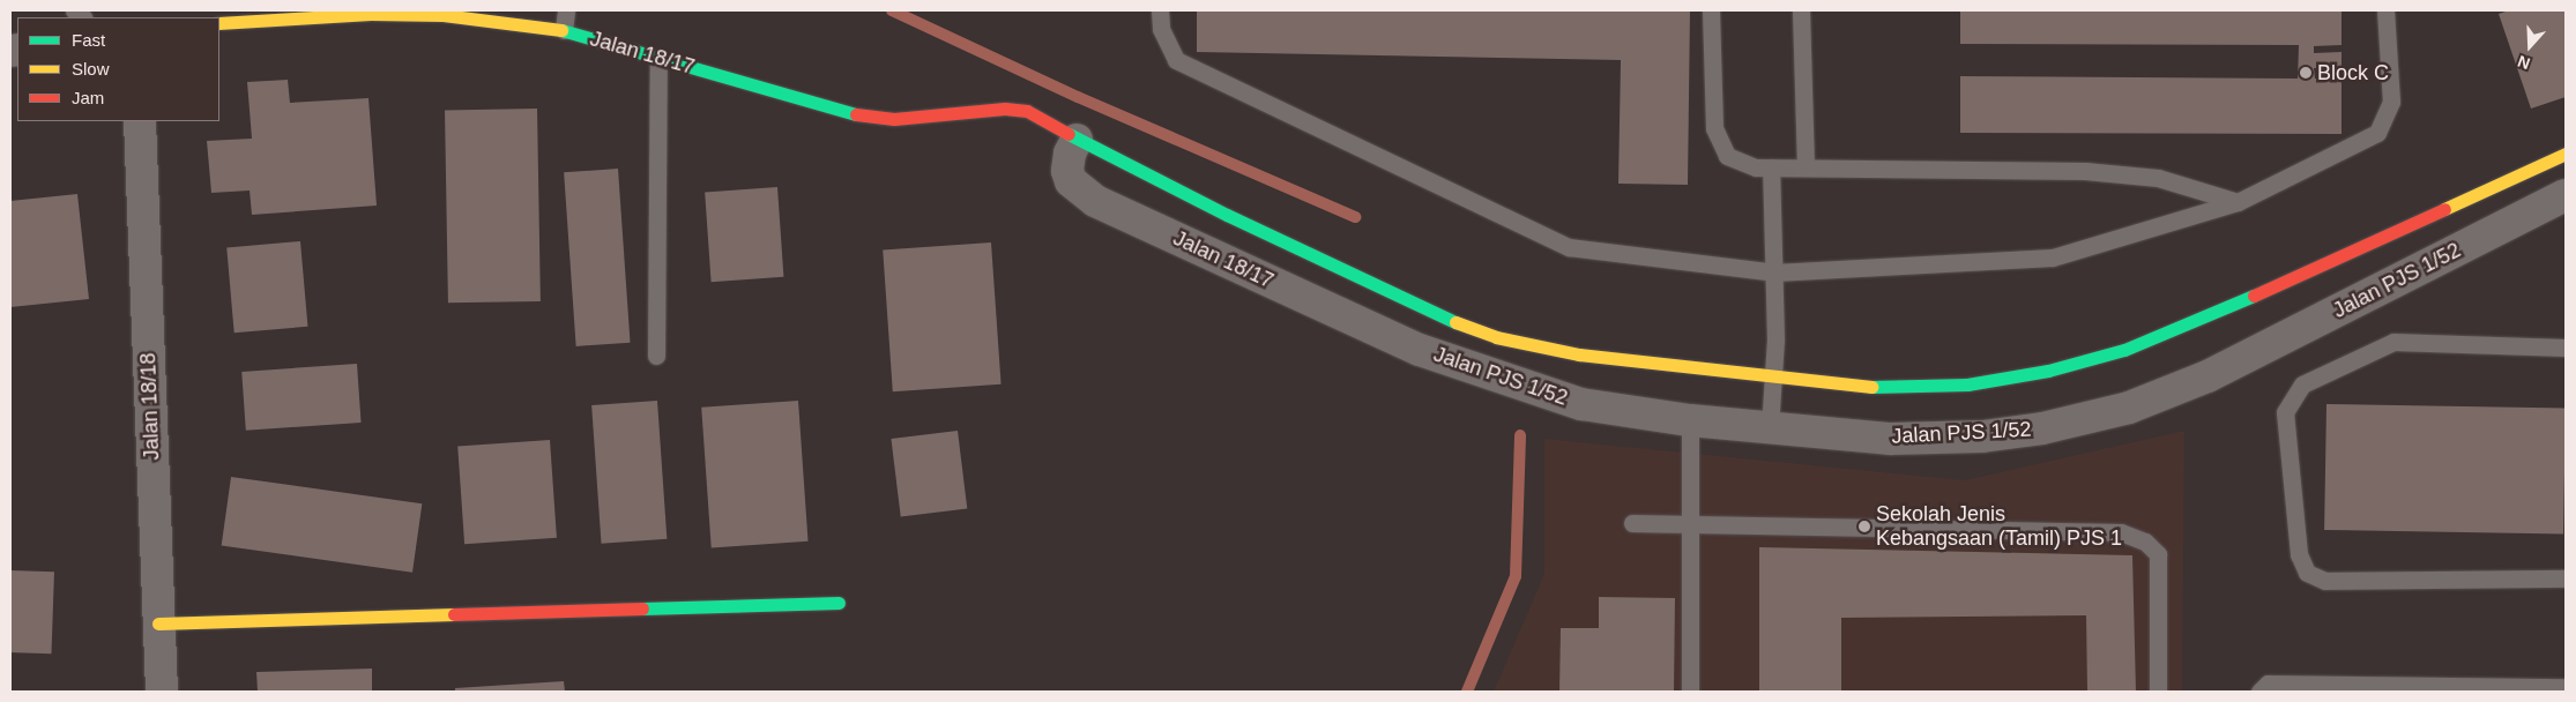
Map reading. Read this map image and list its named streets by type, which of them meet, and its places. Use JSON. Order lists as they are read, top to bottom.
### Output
{
  "streets": {
    "street": ["Jalan 18/17", "Jalan PJS 1/52", "Jalan 18/18"]
  },
  "crossings": [
    ["Jalan 18/17", "Jalan PJS 1/52"]
  ],
  "places": ["Block C", "Sekolah Jenis Kebangsaan (Tamil) PJS 1"],
  "legend": ["Fast", "Slow", "Jam"],
  "north": "bottom"
}
